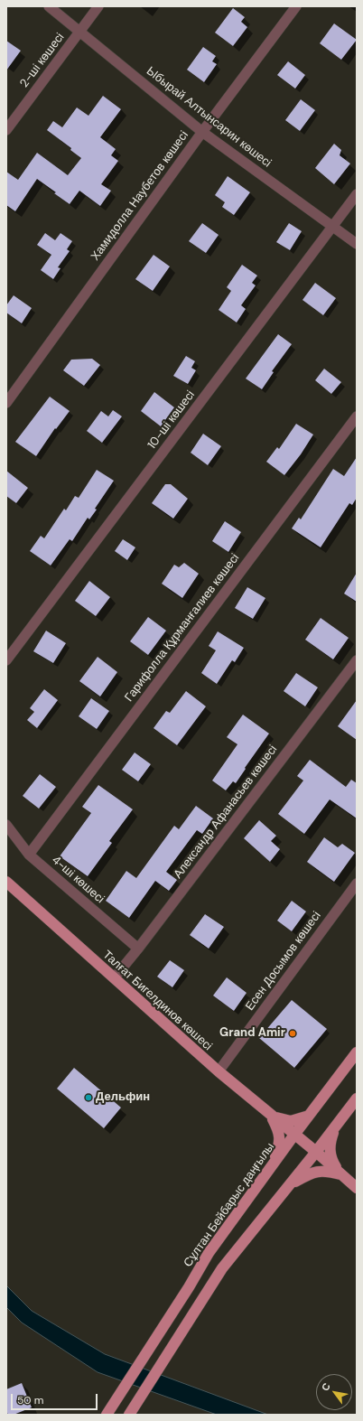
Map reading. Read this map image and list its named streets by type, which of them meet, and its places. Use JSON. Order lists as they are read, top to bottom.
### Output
{
  "streets": {
    "main road": ["Талғат Бигелдинов көшесі", "Сұлтан Бейбарыс даңғылы"],
    "street": [
      "2-ші көшесі",
      "Ыбырай Алтынсарин көшесі",
      "Хамидолла Наубетов көшесі",
      "10-ші көшесі",
      "Гарифолла Құрманғалиев көшесі",
      "Александр Афанасьев көшесі",
      "4-ші көшесі",
      "Есен Досымов көшесі"
    ]
  },
  "crossings": [
    ["2-ші көшесі", "Ыбырай Алтынсарин көшесі"],
    ["Ыбырай Алтынсарин көшесі", "Хамидолла Наубетов көшесі"],
    ["Ыбырай Алтынсарин көшесі", "10-ші көшесі"],
    ["Гарифолла Құрманғалиев көшесі", "4-ші көшесі"],
    ["Александр Афанасьев көшесі", "4-ші көшесі"],
    ["Александр Афанасьев көшесі", "Талғат Бигелдинов көшесі"],
    ["Есен Досымов көшесі", "Талғат Бигелдинов көшесі"],
    ["Талғат Бигелдинов көшесі", "Сұлтан Бейбарыс даңғылы"]
  ],
  "places": ["Grand Amir", "Дельфин"],
  "scale_bar": "50 m",
  "north": "top left"
}
